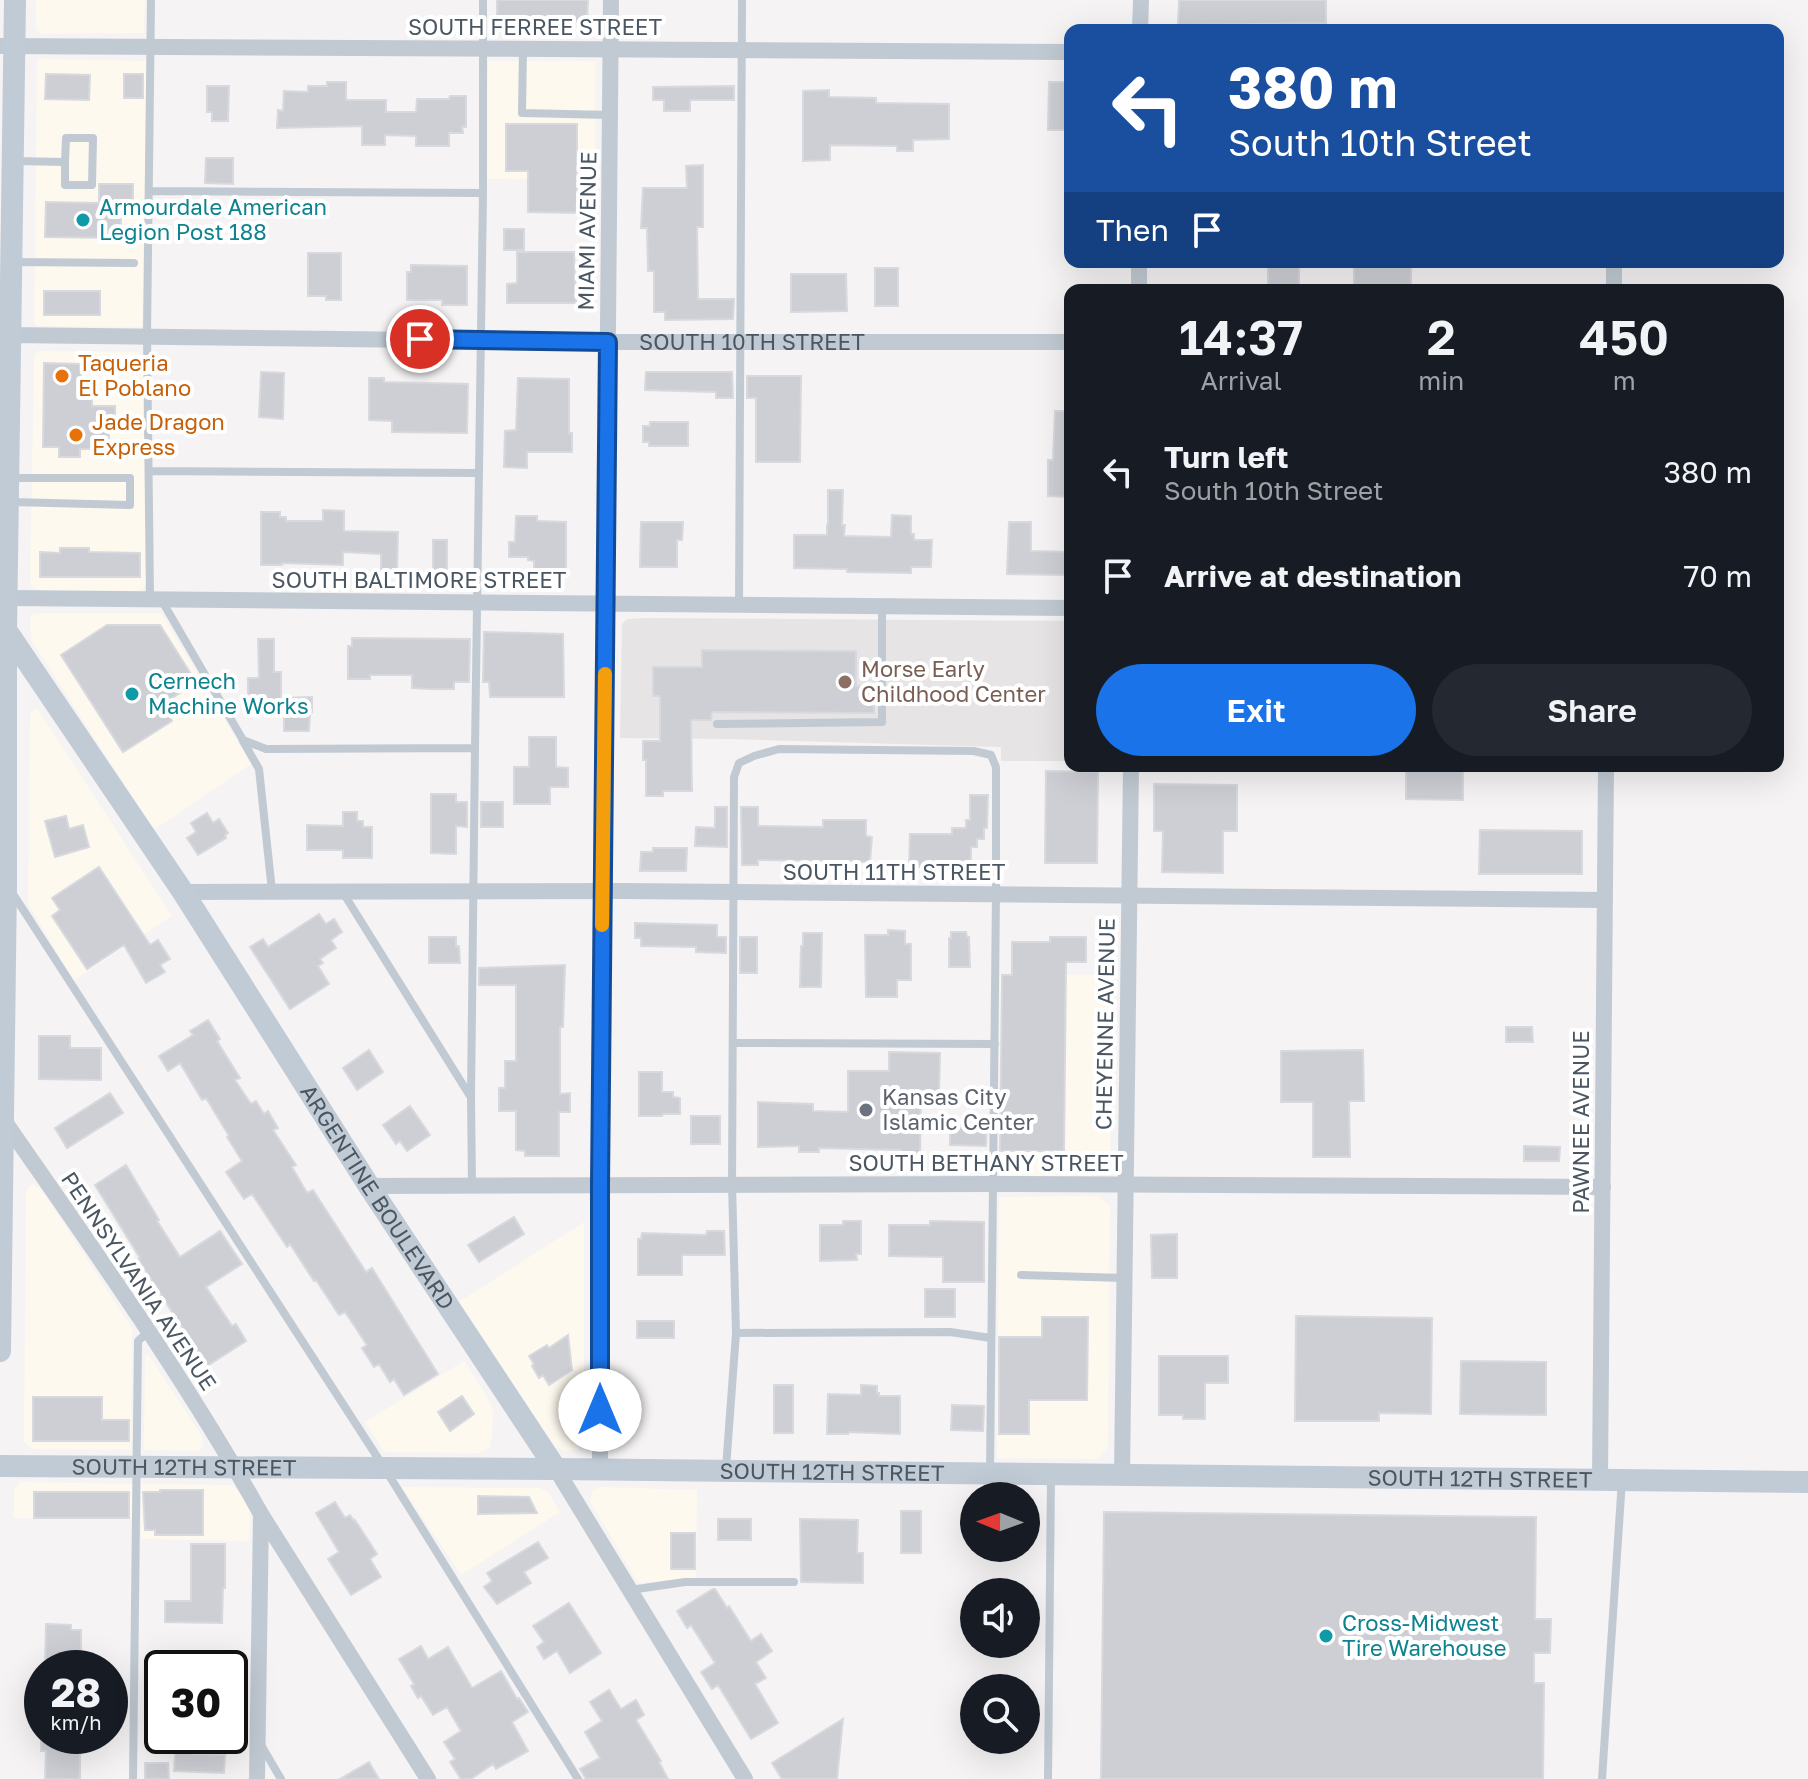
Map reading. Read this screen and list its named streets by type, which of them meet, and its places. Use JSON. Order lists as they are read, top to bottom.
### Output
{
  "streets": {
    "street": [
      "SOUTH FERREE STREET",
      "MIAMI AVENUE",
      "SOUTH 10TH STREET",
      "SOUTH BALTIMORE STREET",
      "SOUTH 11TH STREET",
      "CHEYENNE AVENUE",
      "PAWNEE AVENUE",
      "SOUTH BETHANY STREET",
      "ARGENTINE BOULEVARD",
      "PENNSYLVANIA AVENUE",
      "SOUTH 12TH STREET"
    ]
  },
  "crossings": [
    ["SOUTH FERREE STREET", "MIAMI AVENUE"],
    ["MIAMI AVENUE", "SOUTH 10TH STREET"],
    ["MIAMI AVENUE", "SOUTH BALTIMORE STREET"],
    ["MIAMI AVENUE", "SOUTH 11TH STREET"],
    ["MIAMI AVENUE", "SOUTH BETHANY STREET"],
    ["MIAMI AVENUE", "SOUTH 12TH STREET"],
    ["SOUTH 11TH STREET", "CHEYENNE AVENUE"],
    ["SOUTH 11TH STREET", "PAWNEE AVENUE"],
    ["SOUTH 11TH STREET", "ARGENTINE BOULEVARD"],
    ["CHEYENNE AVENUE", "SOUTH BETHANY STREET"],
    ["CHEYENNE AVENUE", "SOUTH 12TH STREET"],
    ["PAWNEE AVENUE", "SOUTH BETHANY STREET"],
    ["PAWNEE AVENUE", "SOUTH 12TH STREET"],
    ["SOUTH BETHANY STREET", "ARGENTINE BOULEVARD"],
    ["ARGENTINE BOULEVARD", "SOUTH 12TH STREET"],
    ["PENNSYLVANIA AVENUE", "SOUTH 12TH STREET"]
  ],
  "places": [
    "Armourdale American Legion Post 188",
    "Taqueria El Poblano",
    "Jade Dragon Express",
    "Morse Early Childhood Center",
    "Cernech Machine Works",
    "Kansas City Islamic Center",
    "Cross-Midwest Tire Warehouse"
  ],
  "north": "left",
  "page": {
    "turn": ["380 m", "South 10th Street"],
    "then": "Then",
    "eta": [
      "14:37",
      "Arrival",
      "2",
      "min",
      "450",
      "m"
    ],
    "list": [
      {
        "name": "Turn left",
        "note": "South 10th Street",
        "value": "380 m"
      },
      {
        "name": "Arrive at destination",
        "value": "70 m"
      }
    ],
    "buttons": ["Exit", "Share"],
    "speed": "28 km/h",
    "limit": "30"
  }
}
